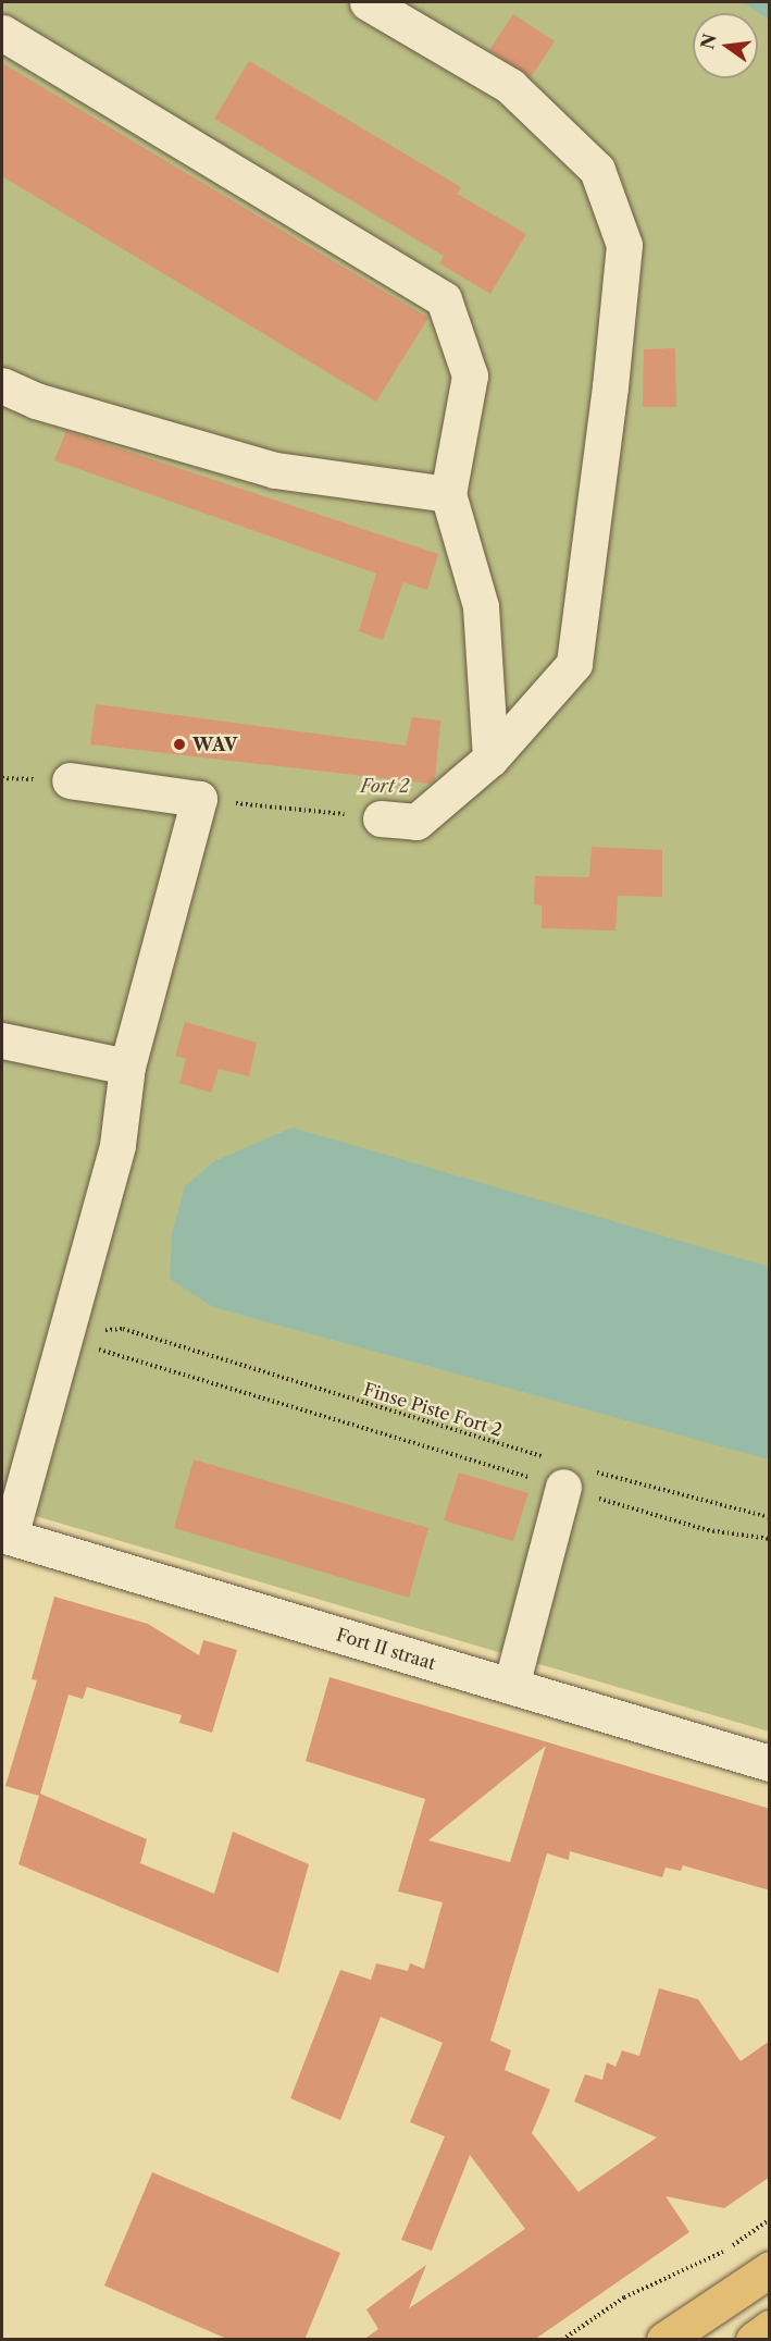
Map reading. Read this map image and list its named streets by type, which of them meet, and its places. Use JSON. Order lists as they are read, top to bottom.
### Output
{
  "streets": {
    "street": ["Fort II straat"],
    "path": ["Finse Piste Fort 2"]
  },
  "parks": ["Fort 2"],
  "places": ["WAV"],
  "north": "left"
}
